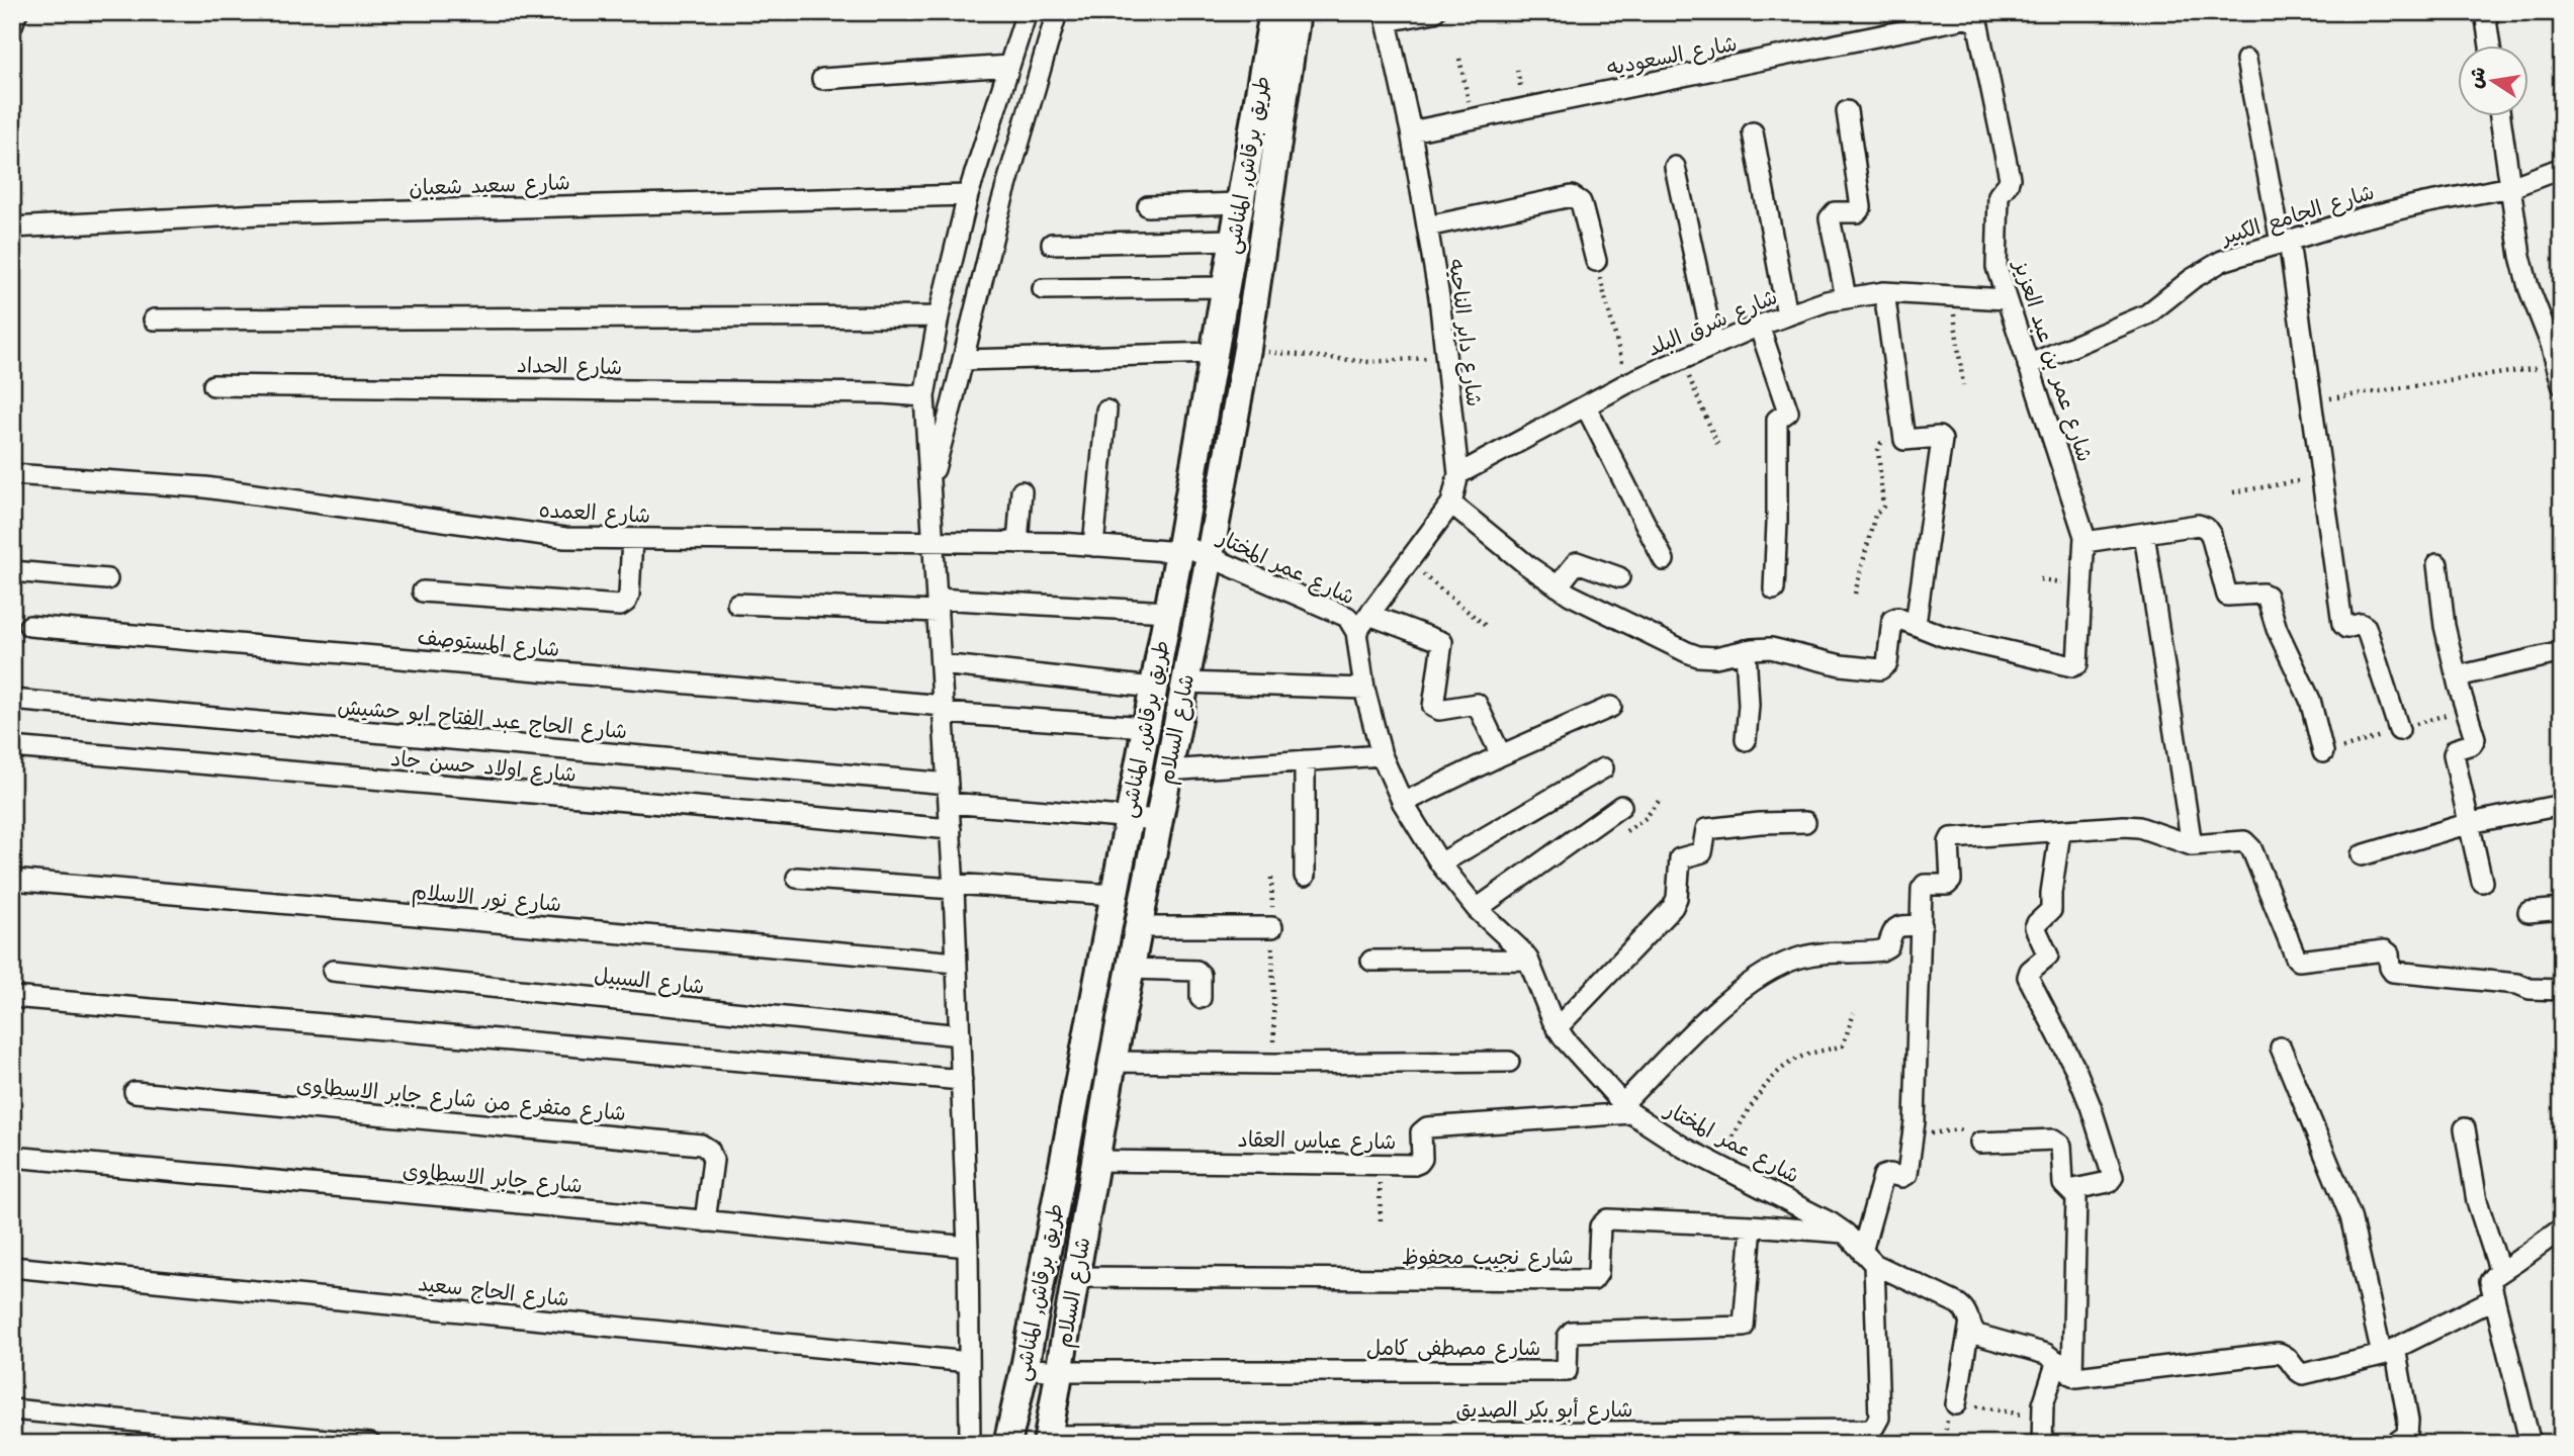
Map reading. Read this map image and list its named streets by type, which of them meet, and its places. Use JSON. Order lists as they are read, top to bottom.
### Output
{
  "streets": {
    "street": [
      "شارع السعوديه",
      "طريق برقاش, المناشى",
      "شارع سعيد شعبان",
      "شارع الجامع الكبير",
      "شارع شرق البلد",
      "شارع داير الناحيه",
      "شارع عمر بن عبد العزيز",
      "شارع الحداد",
      "شارع العمده",
      "شارع عمر المختار",
      "شارع المستوصف",
      "شارع الحاج عبد الفتاح ابو حشيش",
      "شارع السلام",
      "شارع اولاد حسن جاد",
      "شارع نور الاسلام",
      "شارع السبيل",
      "شارع متفرع من شارع جابر الاسطاوى",
      "شارع عباس العقاد",
      "شارع جابر الاسطاوى",
      "شارع نجيب محفوظ",
      "شارع الحاج سعيد",
      "شارع مصطفى كامل",
      "شارع أبو بكر الصديق"
    ]
  },
  "crossings": [
    ["شارع السعوديه", "شارع داير الناحيه"],
    ["شارع السعوديه", "شارع عمر بن عبد العزيز"],
    ["طريق برقاش, المناشى", "شارع العمده"],
    ["طريق برقاش, المناشى", "شارع عمر المختار"],
    ["طريق برقاش, المناشى", "شارع المستوصف"],
    ["طريق برقاش, المناشى", "شارع الحاج عبد الفتاح ابو حشيش"],
    ["طريق برقاش, المناشى", "شارع مصطفى كامل"],
    ["شارع الجامع الكبير", "شارع عمر بن عبد العزيز"],
    ["شارع شرق البلد", "شارع داير الناحيه"],
    ["شارع شرق البلد", "شارع عمر بن عبد العزيز"],
    ["شارع داير الناحيه", "شارع عمر المختار"],
    ["شارع العمده", "شارع عمر المختار"],
    ["شارع عمر المختار", "شارع السلام"],
    ["شارع عمر المختار", "شارع عباس العقاد"],
    ["شارع عمر المختار", "شارع نجيب محفوظ"],
    ["شارع عمر المختار", "شارع أبو بكر الصديق"],
    ["شارع الحاج عبد الفتاح ابو حشيش", "شارع السلام"],
    ["شارع السلام", "شارع عباس العقاد"],
    ["شارع السلام", "شارع نجيب محفوظ"],
    ["شارع السلام", "شارع مصطفى كامل"],
    ["شارع السلام", "شارع أبو بكر الصديق"],
    ["شارع متفرع من شارع جابر الاسطاوى", "شارع جابر الاسطاوى"],
    ["شارع نجيب محفوظ", "شارع مصطفى كامل"]
  ],
  "north": "left"
}
